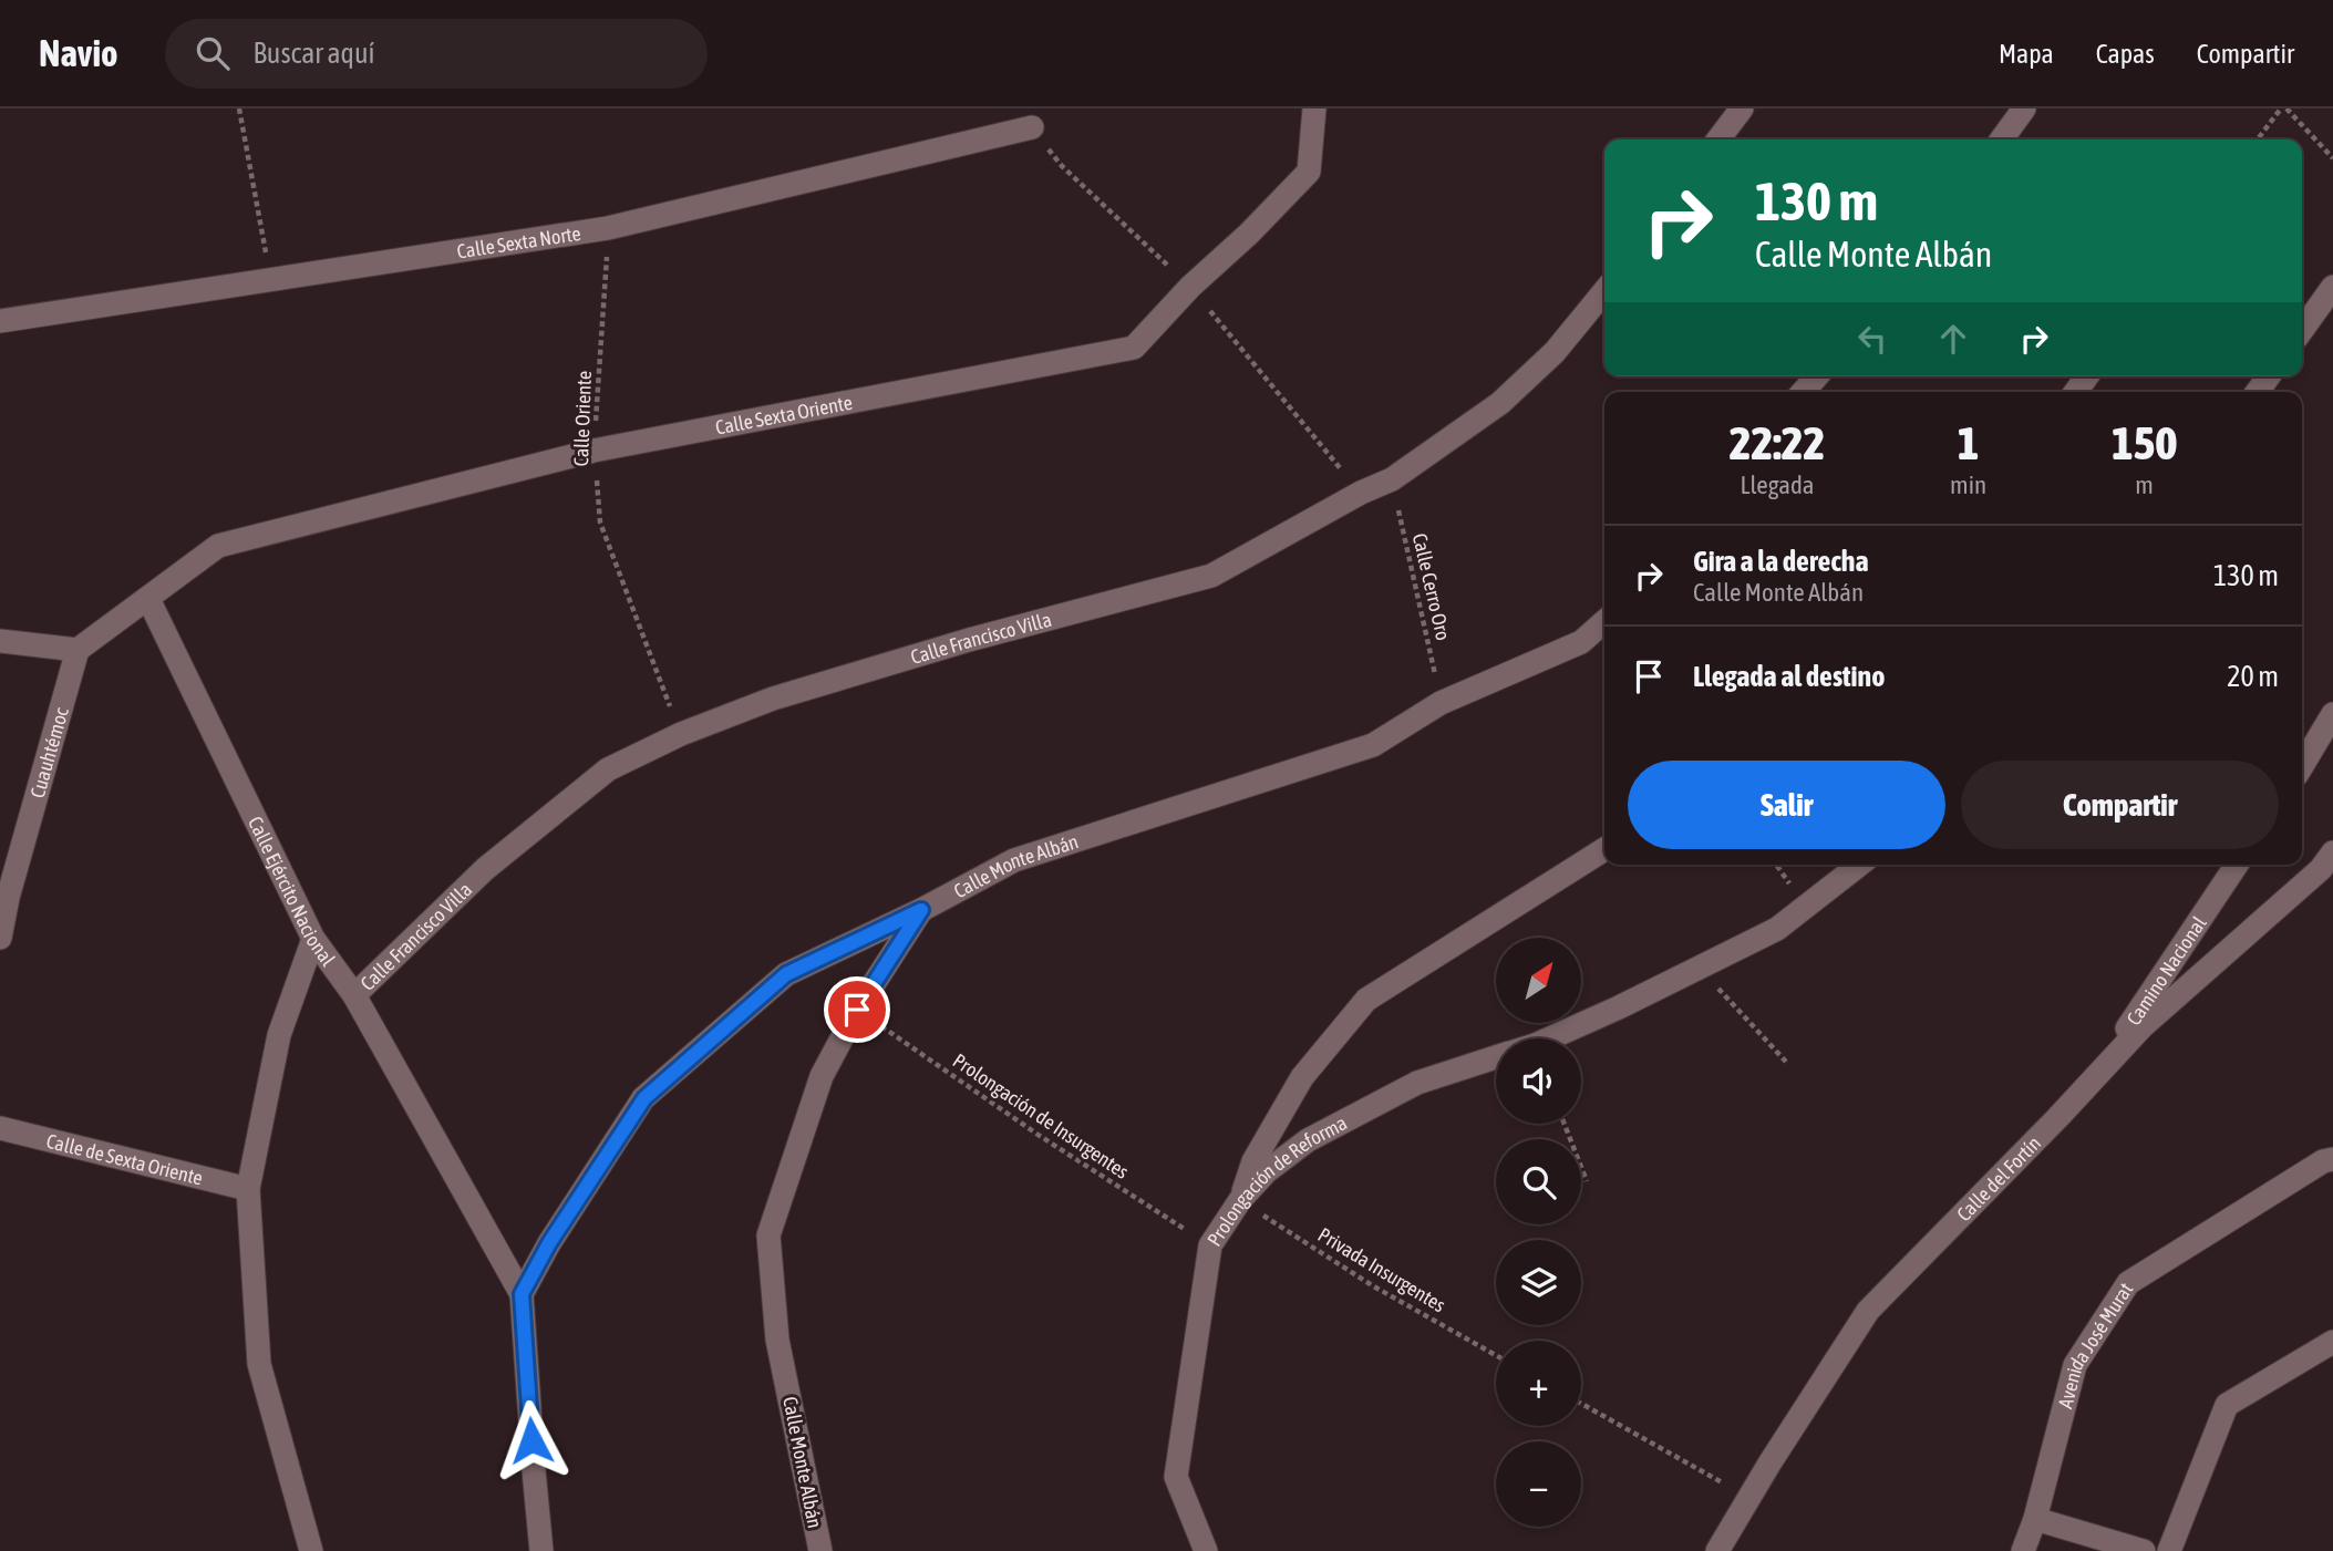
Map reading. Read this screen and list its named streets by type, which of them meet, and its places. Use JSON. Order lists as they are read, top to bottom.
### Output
{
  "streets": {
    "street": [
      "Calle Sexta Norte",
      "Calle Sexta Oriente",
      "Calle Francisco Villa",
      "Cuauhtémoc",
      "Calle Monte Albán",
      "Calle Ejército Nacional",
      "Camino Nacional",
      "Calle de Sexta Oriente",
      "Calle del Fortín",
      "Prolongación de Reforma",
      "Avenida José Murat"
    ],
    "path": [
      "Calle Oriente",
      "Calle Cerro Oro",
      "Prolongación de Insurgentes",
      "Privada Insurgentes"
    ]
  },
  "crossings": [
    ["Calle Sexta Norte", "Calle Oriente"],
    ["Calle Sexta Oriente", "Calle Oriente"],
    ["Calle Sexta Oriente", "Calle Ejército Nacional"],
    ["Calle Oriente", "Calle Francisco Villa"],
    ["Calle Cerro Oro", "Calle Francisco Villa"],
    ["Calle Cerro Oro", "Calle Monte Albán"],
    ["Calle Francisco Villa", "Calle Ejército Nacional"],
    ["Calle Monte Albán", "Prolongación de Insurgentes"],
    ["Camino Nacional", "Calle del Fortín"],
    ["Prolongación de Insurgentes", "Prolongación de Reforma"],
    ["Prolongación de Reforma", "Privada Insurgentes"]
  ],
  "north": "top right",
  "page": {
    "header": "Navio",
    "search": "Buscar aquí",
    "nav": ["Mapa", "Capas", "Compartir"],
    "turn": ["130 m", "Calle Monte Albán"],
    "eta": [
      "22:22",
      "Llegada",
      "1",
      "min",
      "150",
      "m"
    ],
    "list": [
      {
        "name": "Gira a la derecha",
        "note": "Calle Monte Albán",
        "value": "130 m"
      },
      {
        "name": "Llegada al destino",
        "value": "20 m"
      }
    ],
    "buttons": ["Salir", "Compartir"],
    "map_buttons": ["+", "−"]
  }
}
